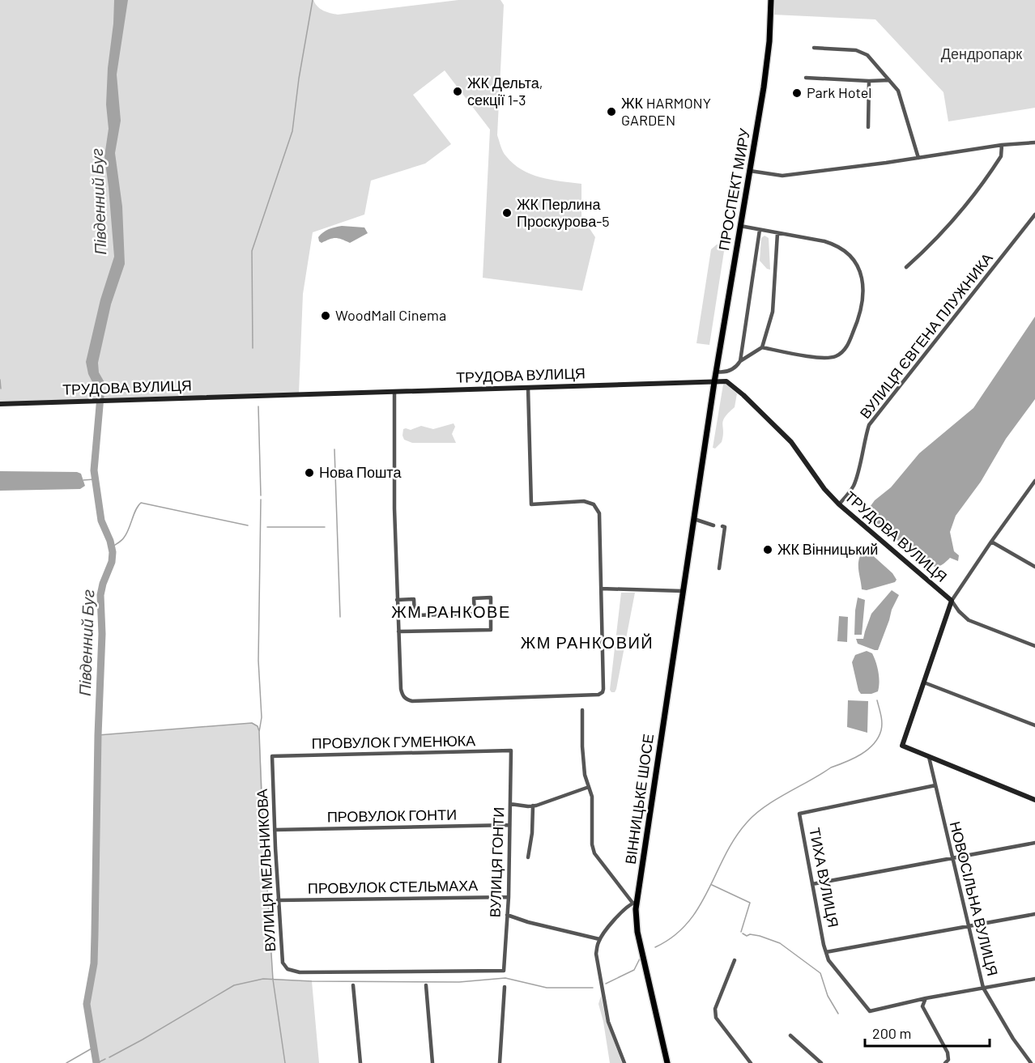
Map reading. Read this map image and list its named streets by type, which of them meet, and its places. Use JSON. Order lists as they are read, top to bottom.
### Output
{
  "streets": {
    "main road": ["ПРОСПЕКТ МИРУ", "ТРУДОВА ВУЛИЦЯ", "ВІННИЦЬКЕ ШОСЕ"],
    "street": [
      "ВУЛИЦЯ ЄВГЕНА ПЛУЖНИКА",
      "ПРОВУЛОК ГУМЕНЮКА",
      "ПРОВУЛОК ГОНТИ",
      "ВУЛИЦЯ ГОНТИ",
      "ВУЛИЦЯ МЕЛЬНИКОВА",
      "ТИХА ВУЛИЦЯ",
      "ПРОВУЛОК СТЕЛЬМАХА",
      "НОВОСІЛЬНА ВУЛИЦЯ"
    ]
  },
  "crossings": [
    ["ПРОСПЕКТ МИРУ", "ТРУДОВА ВУЛИЦЯ"],
    ["ПРОСПЕКТ МИРУ", "ВІННИЦЬКЕ ШОСЕ"],
    ["ВУЛИЦЯ ЄВГЕНА ПЛУЖНИКА", "ТРУДОВА ВУЛИЦЯ"],
    ["ПРОВУЛОК ГУМЕНЮКА", "ВУЛИЦЯ ГОНТИ"],
    ["ПРОВУЛОК ГУМЕНЮКА", "ВУЛИЦЯ МЕЛЬНИКОВА"],
    ["ПРОВУЛОК ГОНТИ", "ВУЛИЦЯ ГОНТИ"],
    ["ПРОВУЛОК ГОНТИ", "ВУЛИЦЯ МЕЛЬНИКОВА"],
    ["ВУЛИЦЯ ГОНТИ", "ВУЛИЦЯ МЕЛЬНИКОВА"],
    ["ВУЛИЦЯ ГОНТИ", "ПРОВУЛОК СТЕЛЬМАХА"],
    ["ВУЛИЦЯ МЕЛЬНИКОВА", "ПРОВУЛОК СТЕЛЬМАХА"],
    ["ТИХА ВУЛИЦЯ", "НОВОСІЛЬНА ВУЛИЦЯ"]
  ],
  "districts": ["ЖМ РАНКОВЕ", "ЖМ РАНКОВИЙ"],
  "water": ["Південний Буг"],
  "parks": ["Дендропарк"],
  "places": [
    "ЖК Дельта, секції 1-3",
    "Park Hotel",
    "ЖК HARMONY GARDEN",
    "ЖК Перлина Проскурова-5",
    "WoodMall Cinema",
    "Нова Пошта",
    "ЖК Вінницький"
  ],
  "scale_bar": "200 m"
}
